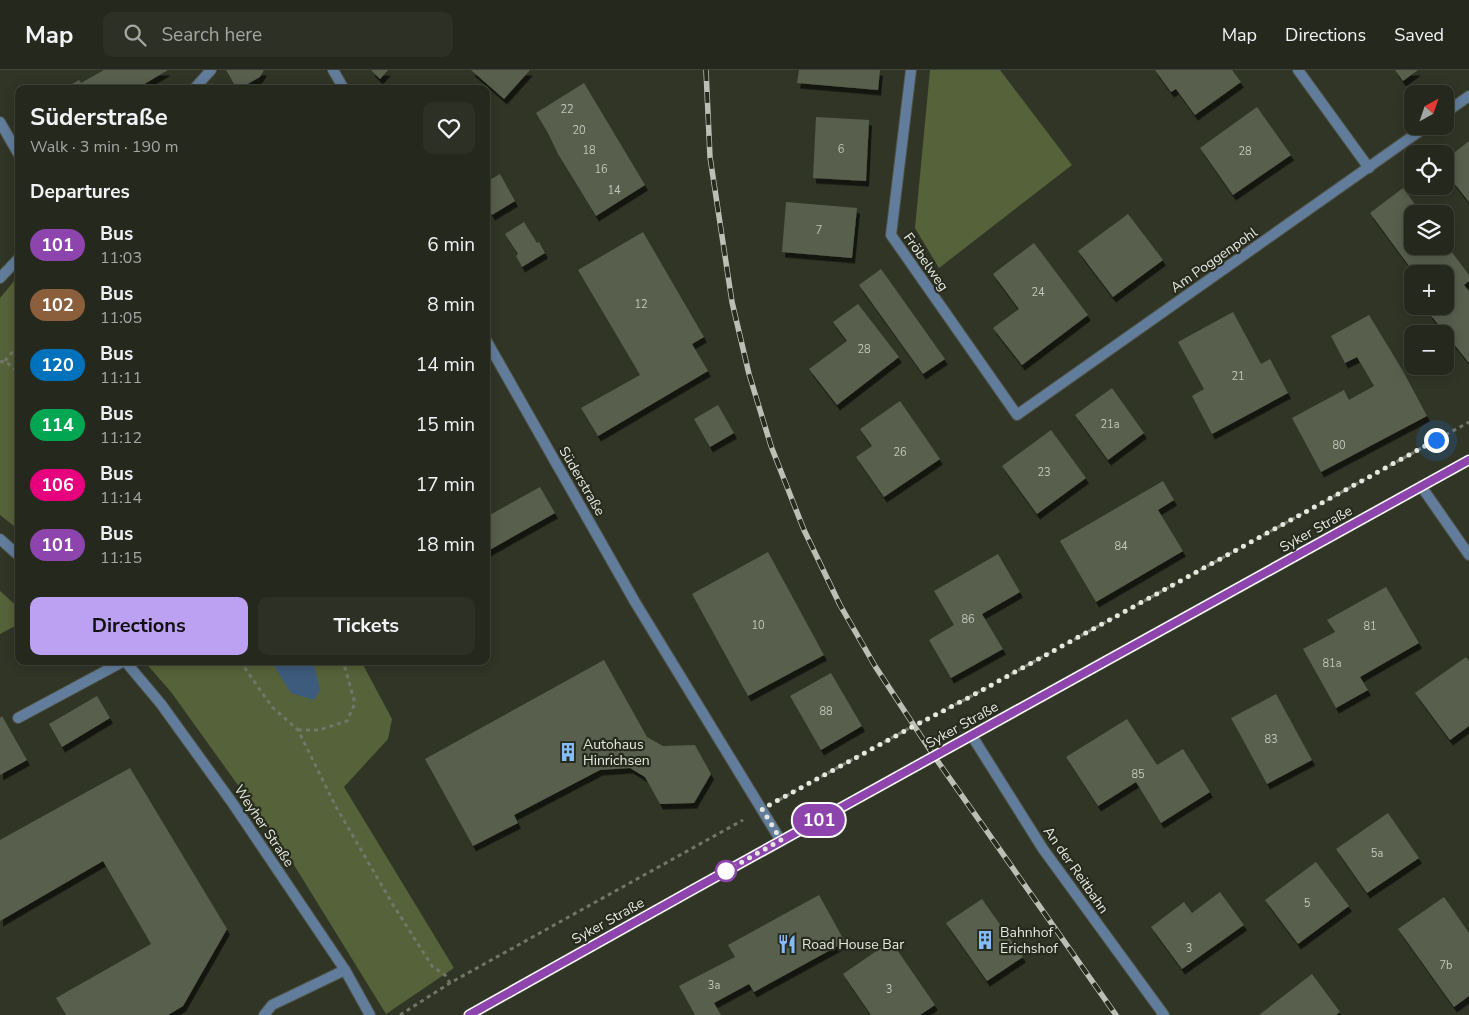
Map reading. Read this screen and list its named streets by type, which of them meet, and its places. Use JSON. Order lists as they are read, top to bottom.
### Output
{
  "streets": {
    "street": [
      "Am Poggenpohl",
      "Fröbelweg",
      "Süderstraße",
      "Syker Straße",
      "Weyher Straße",
      "An der Reitbahn"
    ]
  },
  "crossings": [
    ["Am Poggenpohl", "Fröbelweg"],
    ["Süderstraße", "Syker Straße"],
    ["Syker Straße", "An der Reitbahn"]
  ],
  "places": {
    "building": ["Autohaus Hinrichsen", "Bahnhof Erichshof"],
    "restaurant": ["Road House Bar"]
  },
  "lines": ["bus line 101"],
  "house_numbers": [
    "22",
    "20",
    "6",
    "18",
    "28",
    "16",
    "14",
    "7",
    "24",
    "12",
    "28",
    "21",
    "21a",
    "80",
    "26",
    "23",
    "84",
    "86",
    "10",
    "81",
    "81a",
    "88",
    "83",
    "85",
    "5a",
    "5",
    "3",
    "7b",
    "3a",
    "3"
  ],
  "north": "top right",
  "page": {
    "header": "Map",
    "search": "Search here",
    "nav": ["Map", "Directions", "Saved"],
    "on_map": "101",
    "map_buttons": ["+", "−"],
    "heading": [
      ["Süderstraße", "Walk · 3 min · 190 m"],
      "Departures"
    ],
    "list": [
      {
        "mark": "101",
        "name": "Bus",
        "note": "11:03",
        "value": "6 min"
      },
      {
        "mark": "102",
        "name": "Bus",
        "note": "11:05",
        "value": "8 min"
      },
      {
        "mark": "120",
        "name": "Bus",
        "note": "11:11",
        "value": "14 min"
      },
      {
        "mark": "114",
        "name": "Bus",
        "note": "11:12",
        "value": "15 min"
      },
      {
        "mark": "106",
        "name": "Bus",
        "note": "11:14",
        "value": "17 min"
      },
      {
        "mark": "101",
        "name": "Bus",
        "note": "11:15",
        "value": "18 min"
      }
    ],
    "buttons": ["Directions", "Tickets"]
  }
}
